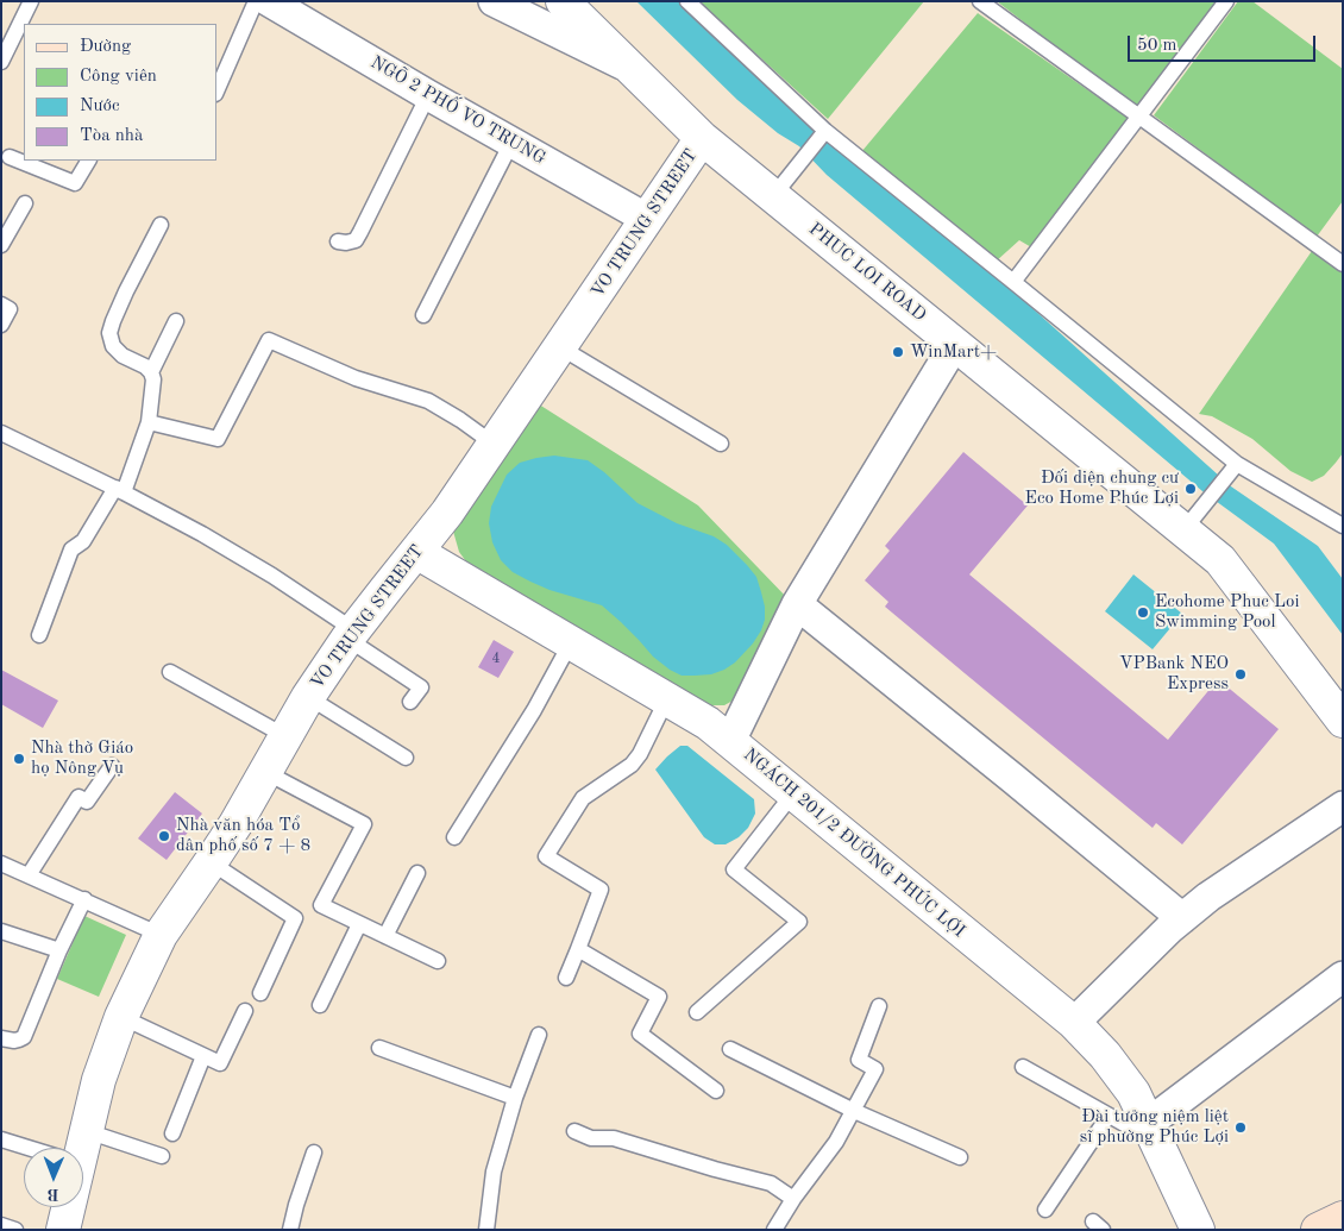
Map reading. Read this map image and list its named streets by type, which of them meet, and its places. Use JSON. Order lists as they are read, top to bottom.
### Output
{
  "streets": {
    "street": [
      "NGÕ 2 PHỐ VO TRUNG",
      "VO TRUNG STREET",
      "PHUC LOI ROAD",
      "NGÁCH 201/2 ĐƯỜNG PHÚC LỢI"
    ]
  },
  "crossings": [
    ["NGÕ 2 PHỐ VO TRUNG", "VO TRUNG STREET"],
    ["VO TRUNG STREET", "PHUC LOI ROAD"],
    ["VO TRUNG STREET", "NGÁCH 201/2 ĐƯỜNG PHÚC LỢI"]
  ],
  "places": [
    "WinMart+",
    "Đối diện chung cư Eco Home Phúc Lợi",
    "Ecohome Phuc Loi Swimming Pool",
    "VPBank NEO Express",
    "Nhà thờ Giáo họ Nông Vụ",
    "Nhà văn hóa Tổ dân phố số 7 + 8",
    "Đài tưởng niệm liệt sĩ phường Phúc Lợi"
  ],
  "house_numbers": ["4"],
  "legend": [
    "Đường",
    "Công viên",
    "Nước",
    "Tòa nhà"
  ],
  "scale_bar": "50 m",
  "north": "bottom"
}
